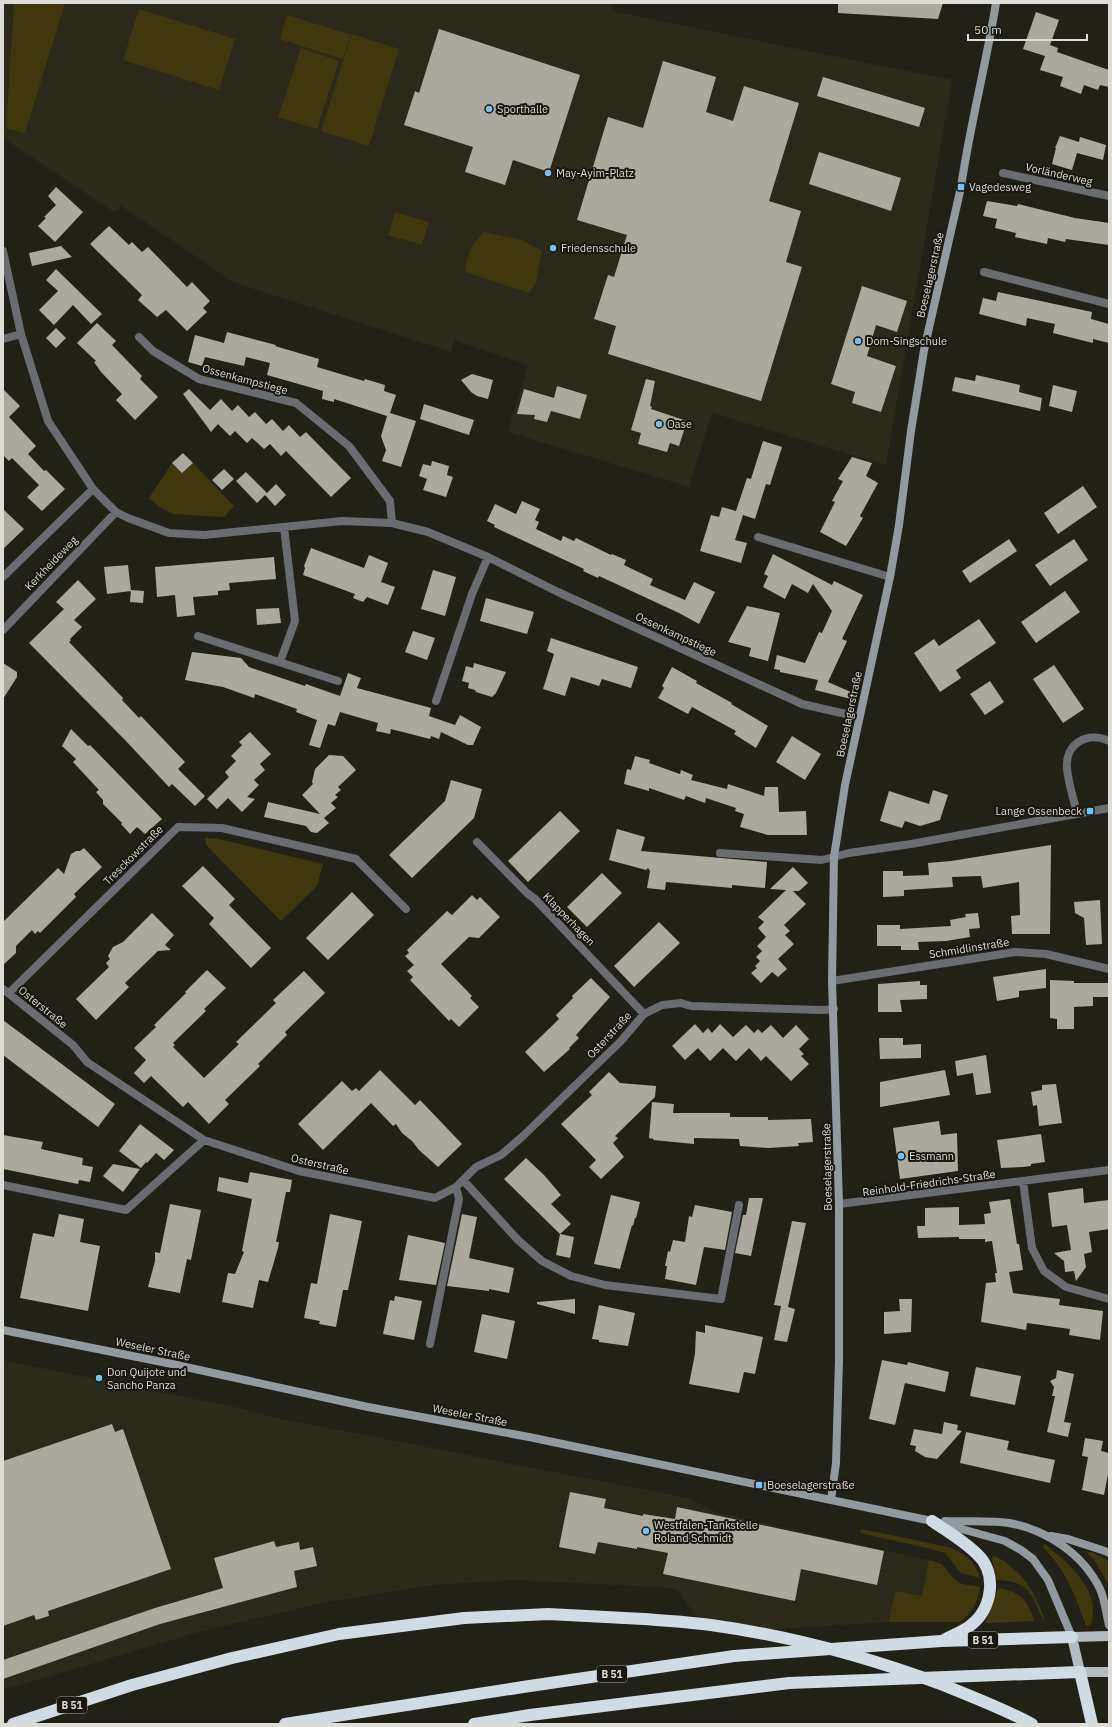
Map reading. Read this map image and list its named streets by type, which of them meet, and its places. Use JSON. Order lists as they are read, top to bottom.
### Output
{
  "streets": {
    "highway": ["B 51"],
    "street": [
      "Vorländerweg",
      "Boeselagerstraße",
      "Ossenkampstiege",
      "Kerkheideweg",
      "Tresckowstraße",
      "Klapperhagen",
      "Schmidlinstraße",
      "Osterstraße",
      "Reinhold-Friedrichs-Straße",
      "Weseler Straße"
    ]
  },
  "crossings": [
    ["Boeselagerstraße", "Ossenkampstiege"],
    ["Boeselagerstraße", "Schmidlinstraße"],
    ["Boeselagerstraße", "Osterstraße"],
    ["Boeselagerstraße", "Reinhold-Friedrichs-Straße"],
    ["Boeselagerstraße", "Weseler Straße"],
    ["Ossenkampstiege", "Kerkheideweg"],
    ["Tresckowstraße", "Osterstraße"],
    ["Klapperhagen", "Osterstraße"],
    ["Weseler Straße", "B 51"]
  ],
  "places": {
    "other": [
      "Sporthalle",
      "May-Ayim-Platz",
      "Friedensschule",
      "Dom-Singschule",
      "Oase",
      "Essmann",
      "Don Quijote und Sancho Panza",
      "Westfalen-Tankstelle Roland Schmidt"
    ],
    "transit": ["Vagedesweg", "Lange Ossenbeck", "Boeselagerstraße"]
  },
  "scale_bar": "50 m"
}
